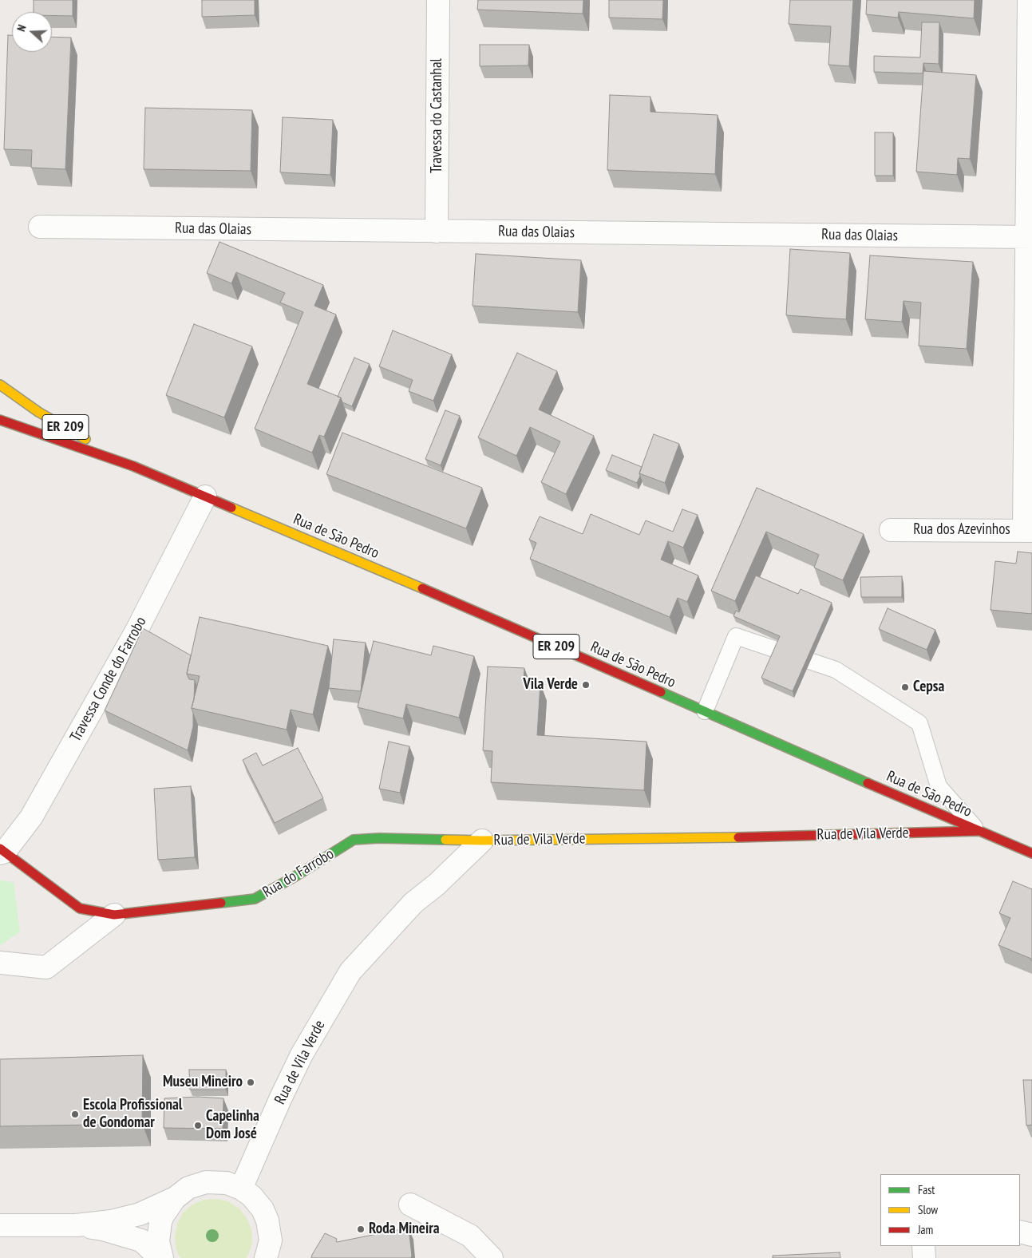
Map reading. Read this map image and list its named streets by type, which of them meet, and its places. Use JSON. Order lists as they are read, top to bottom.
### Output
{
  "streets": {
    "main road": [
      "ER 209",
      "Rua de São Pedro",
      "Rua de Vila Verde",
      "Rua do Farrobo"
    ],
    "street": [
      "Travessa do Castanhal",
      "Rua das Olaias",
      "Rua dos Azevinhos",
      "Travessa Conde do Farrobo"
    ]
  },
  "crossings": [
    ["Travessa do Castanhal", "Rua das Olaias"],
    ["Rua de São Pedro", "Travessa Conde do Farrobo"],
    ["Rua de São Pedro", "Rua de Vila Verde"],
    ["Travessa Conde do Farrobo", "Rua do Farrobo"],
    ["Rua de Vila Verde", "Rua do Farrobo"]
  ],
  "places": [
    "Vila Verde",
    "Cepsa",
    "Museu Mineiro",
    "Escola Profissional de Gondomar",
    "Capelinha Dom José",
    "Roda Mineira"
  ],
  "legend": ["Fast", "Slow", "Jam"],
  "north": "left"
}
